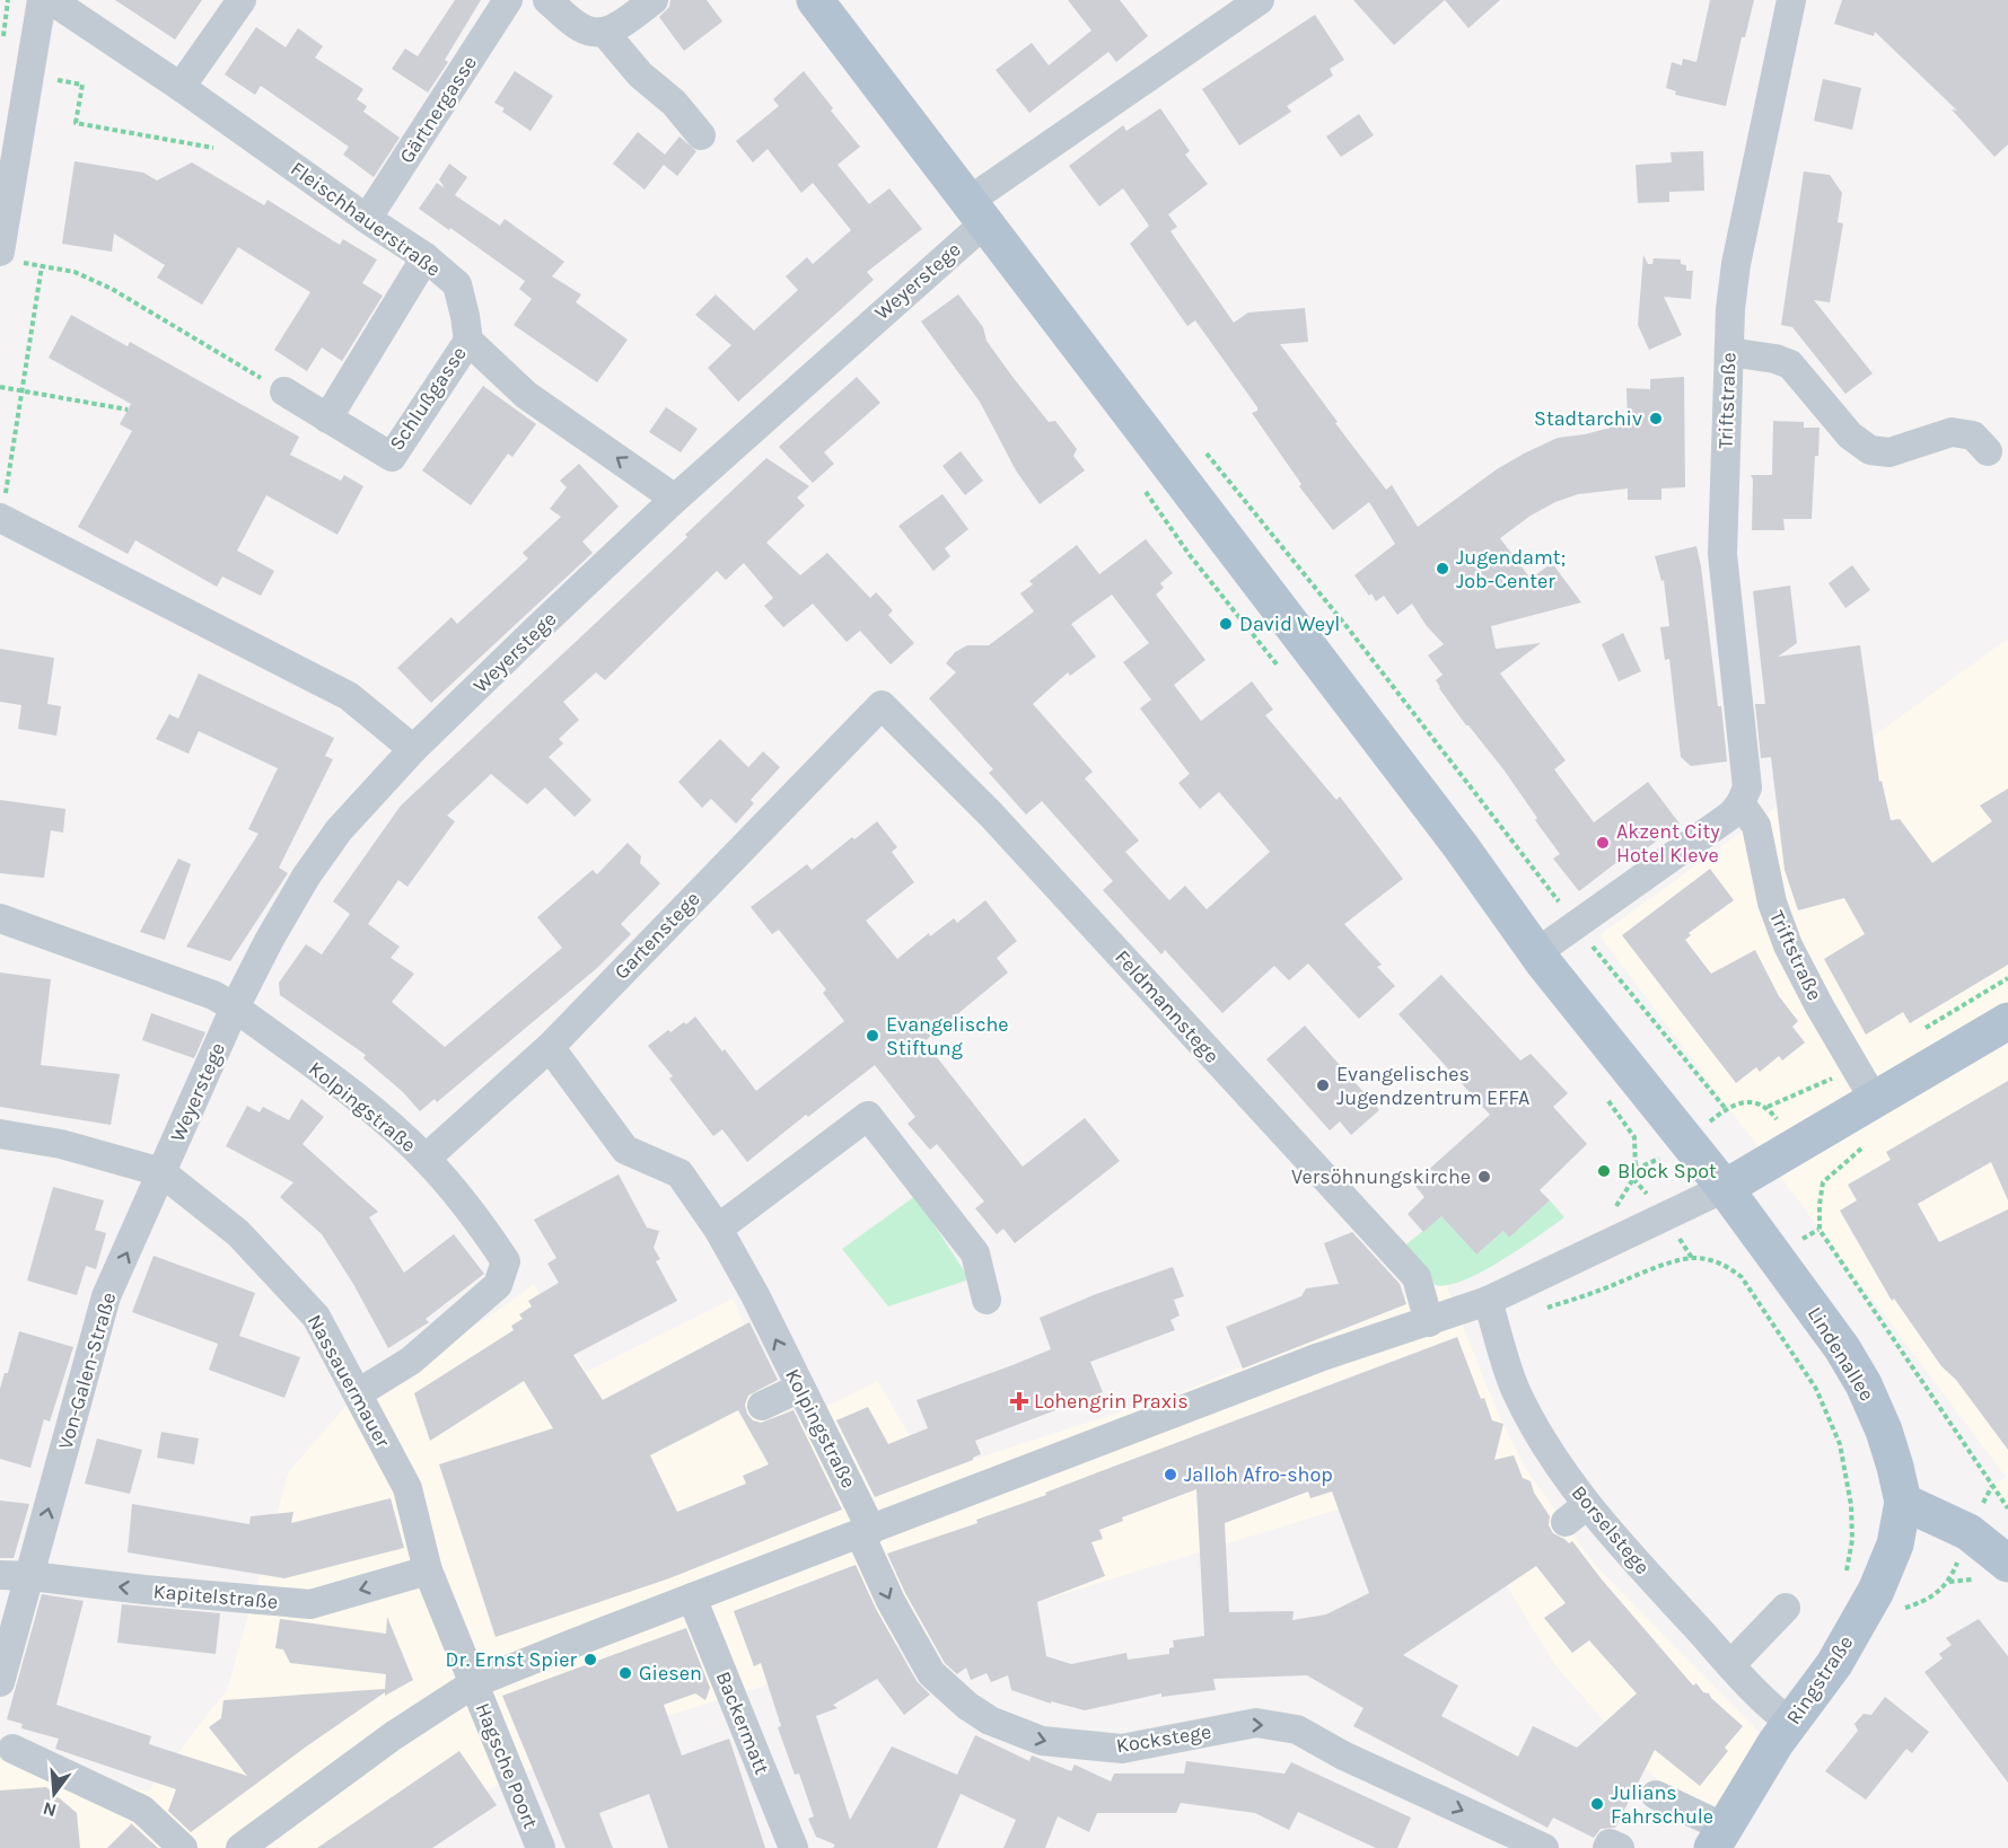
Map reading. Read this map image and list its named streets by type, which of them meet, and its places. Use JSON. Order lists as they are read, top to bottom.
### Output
{
  "streets": {
    "main road": ["Lindenallee", "Ringstraße"],
    "street": [
      "Gärtnergasse",
      "Fleischhauerstraße",
      "Weyerstege",
      "Schlußgasse",
      "Triftstraße",
      "Gartenstege",
      "Feldmannstege",
      "Kolpingstraße",
      "Von-Galen-Straße",
      "Nassauermauer",
      "Borselstege",
      "Kapitelstraße",
      "Backermatt",
      "Kockstege",
      "Hagsche Poort"
    ]
  },
  "crossings": [
    ["Gärtnergasse", "Fleischhauerstraße"],
    ["Fleischhauerstraße", "Schlußgasse"],
    ["Weyerstege", "Kolpingstraße"],
    ["Weyerstege", "Lindenallee"],
    ["Weyerstege", "Von-Galen-Straße"],
    ["Weyerstege", "Nassauermauer"],
    ["Gartenstege", "Feldmannstege"],
    ["Gartenstege", "Kolpingstraße"],
    ["Kolpingstraße", "Nassauermauer"],
    ["Kolpingstraße", "Kockstege"],
    ["Lindenallee", "Ringstraße"],
    ["Von-Galen-Straße", "Nassauermauer"],
    ["Von-Galen-Straße", "Kapitelstraße"],
    ["Nassauermauer", "Kapitelstraße"],
    ["Nassauermauer", "Hagsche Poort"],
    ["Borselstege", "Ringstraße"]
  ],
  "one_way": ["Von-Galen-Straße", "Kapitelstraße", "Kockstege"],
  "places": {
    "other": [
      "Stadtarchiv",
      "Jugendamt; Job-Center",
      "David Weyl",
      "Akzent City Hotel Kleve",
      "Evangelische Stiftung",
      "Evangelisches Jugendzentrum EFFA",
      "Block Spot",
      "Versöhnungskirche",
      "Jalloh Afro-shop",
      "Dr. Ernst Spier",
      "Giesen",
      "Julians Fahrschule"
    ],
    "health": ["Lohengrin Praxis"]
  },
  "north": "bottom"
}
